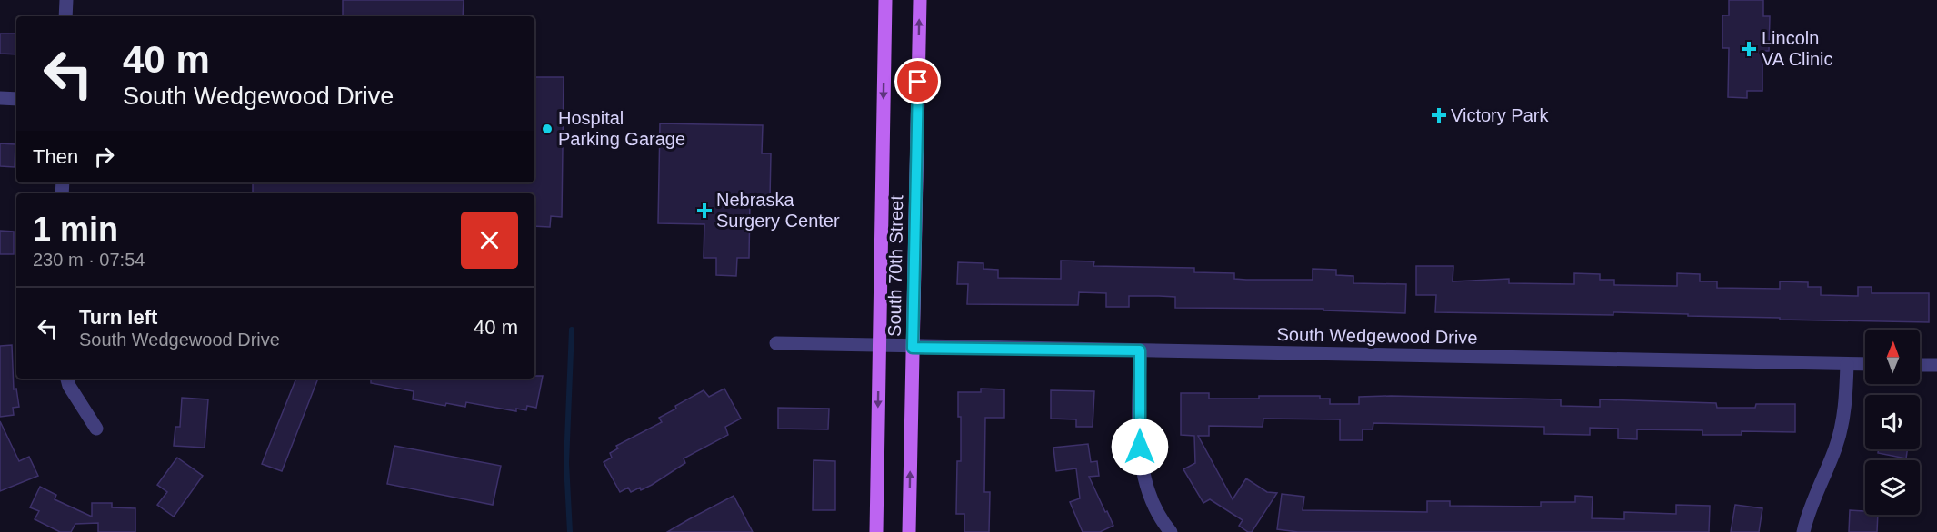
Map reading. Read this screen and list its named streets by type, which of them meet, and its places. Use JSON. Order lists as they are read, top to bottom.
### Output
{
  "streets": {
    "main road": ["South 70th Street"],
    "street": ["South Wedgewood Drive"]
  },
  "crossings": [
    ["South 70th Street", "South Wedgewood Drive"]
  ],
  "places": {
    "health": ["Lincoln VA Clinic", "Victory Park", "Nebraska Surgery Center"],
    "other": ["Hospital Parking Garage"]
  },
  "north": "top",
  "page": {
    "turn": ["40 m", "South Wedgewood Drive"],
    "then": "Then",
    "heading": ["1 min", "230 m · 07:54"],
    "list": [
      {
        "name": "Turn left",
        "note": "South Wedgewood Drive",
        "value": "40 m"
      }
    ]
  }
}
